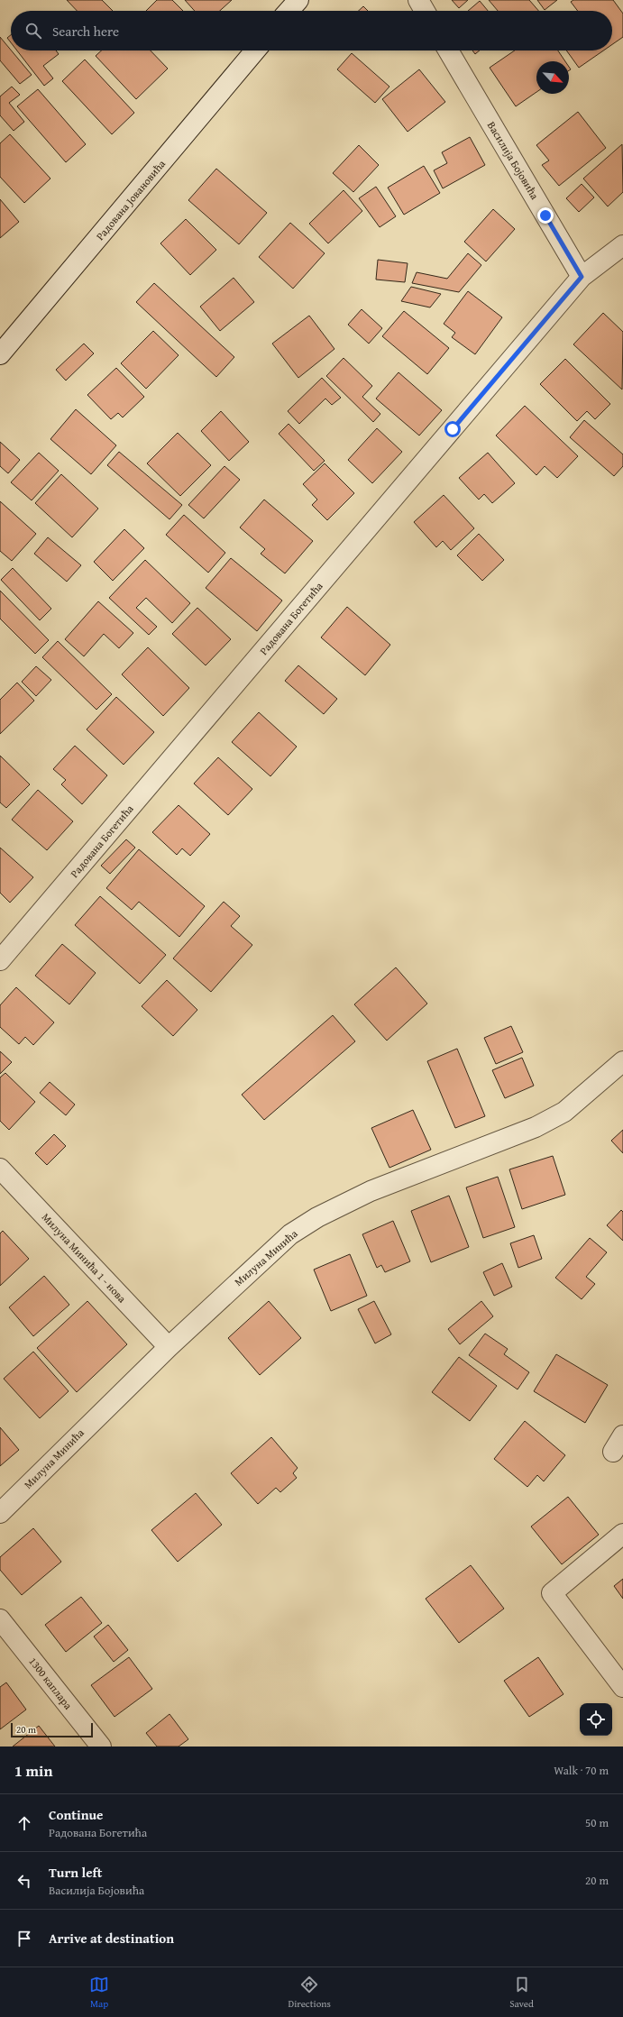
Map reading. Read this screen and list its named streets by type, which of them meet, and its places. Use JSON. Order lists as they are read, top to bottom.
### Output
{
  "streets": {
    "street": [
      "Василија Бојовића",
      "Радована Јовановића",
      "Радована Богетића",
      "Милуна Минића 1 - нова",
      "Милуна Минића",
      "1300 каплара"
    ]
  },
  "crossings": [
    ["Василија Бојовића", "Радована Богетића"],
    ["Милуна Минића 1 - нова", "Милуна Минића"]
  ],
  "scale_bar": "20 m",
  "north": "bottom right",
  "page": {
    "search": "Search here",
    "scale": "20 m",
    "heading": ["1 min", "Walk · 70 m"],
    "list": [
      ["Continue", "Радована Богетића", "50 m"],
      ["Turn left", "Василија Бојовића", "20 m"],
      "Arrive at destination"
    ],
    "nav": ["Map", "Directions", "Saved"]
  }
}
